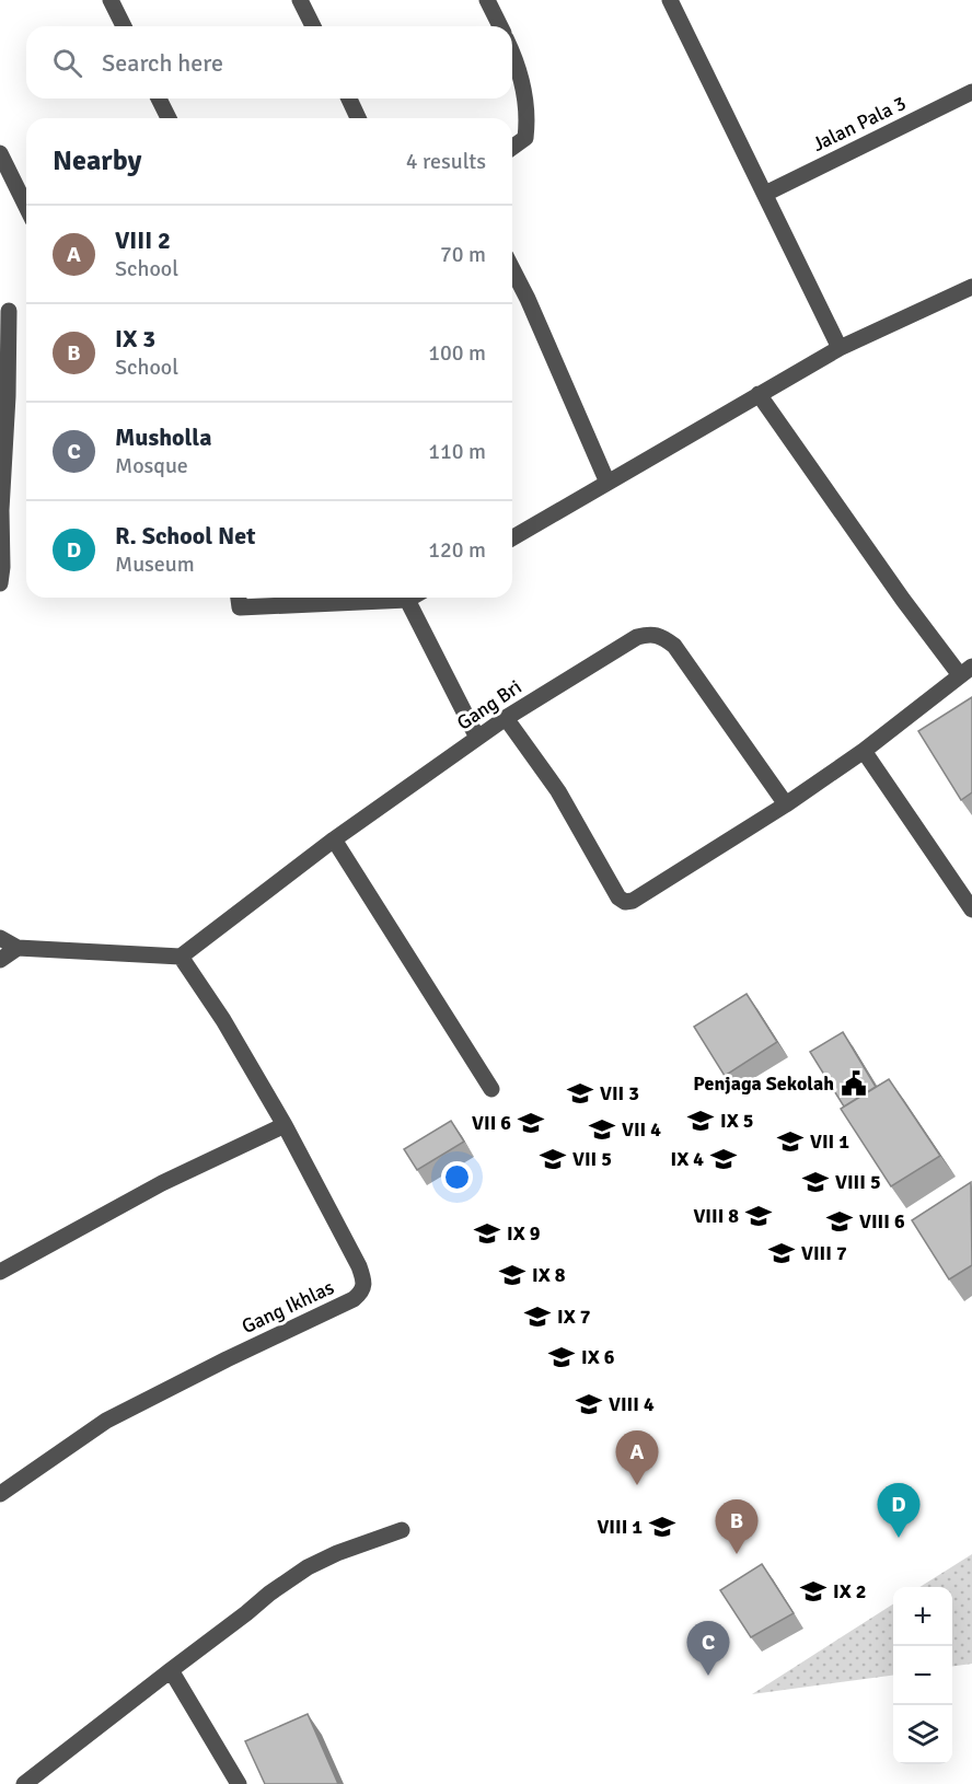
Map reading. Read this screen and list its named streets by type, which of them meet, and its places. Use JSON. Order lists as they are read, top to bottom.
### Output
{
  "streets": {
    "street": ["Jalan Pala 3", "Gang Bri", "Gang Ikhlas"]
  },
  "crossings": [
    ["Gang Bri", "Gang Ikhlas"]
  ],
  "places": {
    "public building": ["Penjaga Sekolah"],
    "school or university": [
      "VII 3",
      "IX 5",
      "VII 6",
      "VII 4",
      "VII 1",
      "VII 5",
      "IX 4",
      "VIII 5",
      "VIII 8",
      "VIII 6",
      "IX 9",
      "VIII 7",
      "IX 8",
      "IX 7",
      "IX 6",
      "VIII 4",
      "VIII 1",
      "IX 2"
    ]
  },
  "page": {
    "search": "Search here",
    "heading": ["Nearby", "4 results"],
    "list": [
      {
        "mark": "A",
        "name": "VIII 2",
        "note": "School",
        "value": "70 m"
      },
      {
        "mark": "B",
        "name": "IX 3",
        "note": "School",
        "value": "100 m"
      },
      {
        "mark": "C",
        "name": "Musholla",
        "note": "Mosque",
        "value": "110 m"
      },
      {
        "mark": "D",
        "name": "R. School Net",
        "note": "Museum",
        "value": "120 m"
      }
    ],
    "pins": [
      "A",
      "D",
      "B",
      "C"
    ],
    "map_buttons": ["+", "−"]
  }
}
